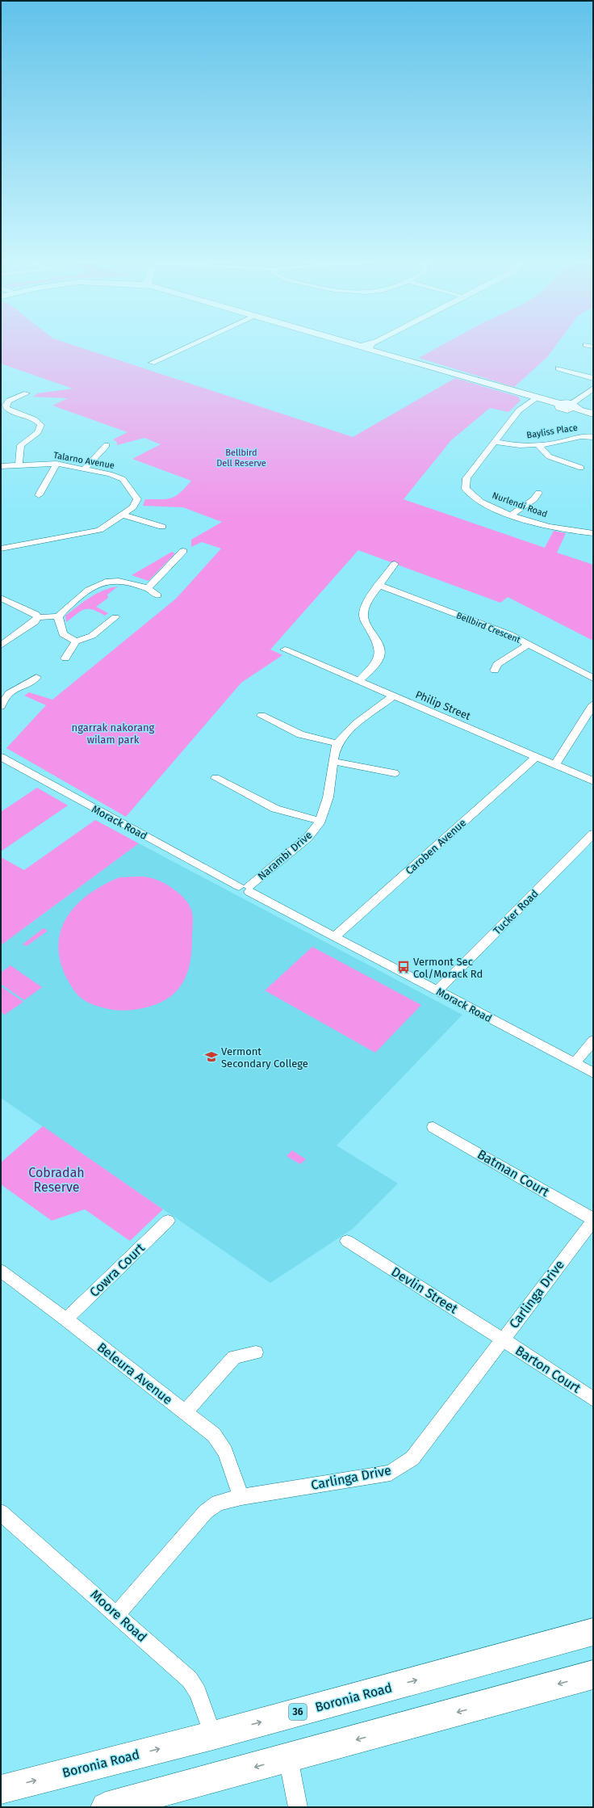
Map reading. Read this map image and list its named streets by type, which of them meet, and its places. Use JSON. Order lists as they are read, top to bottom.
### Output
{
  "streets": {
    "main road": ["Boronia Road", "36"],
    "street": [
      "Bayliss Place",
      "Talarno Avenue",
      "Nurlendi Road",
      "Bellbird Crescent",
      "Philip Street",
      "Morack Road",
      "Caroben Avenue",
      "Narambi Drive",
      "Tucker Road",
      "Batman Court",
      "Cowra Court",
      "Devlin Street",
      "Carlinga Drive",
      "Barton Court",
      "Beleura Avenue",
      "Moore Road"
    ]
  },
  "crossings": [
    ["Bayliss Place", "Nurlendi Road"],
    ["Philip Street", "Caroben Avenue"],
    ["Philip Street", "Narambi Drive"],
    ["Morack Road", "Caroben Avenue"],
    ["Morack Road", "Narambi Drive"],
    ["Morack Road", "Tucker Road"],
    ["Batman Court", "Carlinga Drive"],
    ["Cowra Court", "Beleura Avenue"],
    ["Devlin Street", "Carlinga Drive"],
    ["Devlin Street", "Barton Court"],
    ["Carlinga Drive", "Barton Court"],
    ["Carlinga Drive", "Beleura Avenue"],
    ["Carlinga Drive", "Moore Road"],
    ["Moore Road", "Boronia Road"]
  ],
  "parks": ["Bellbird Dell Reserve", "ngarrak nakorang wilam park", "Cobradah Reserve"],
  "places": {
    "bus stop": ["Vermont Sec Col/Morack Rd"],
    "school or university": ["Vermont Secondary College"]
  }
}
